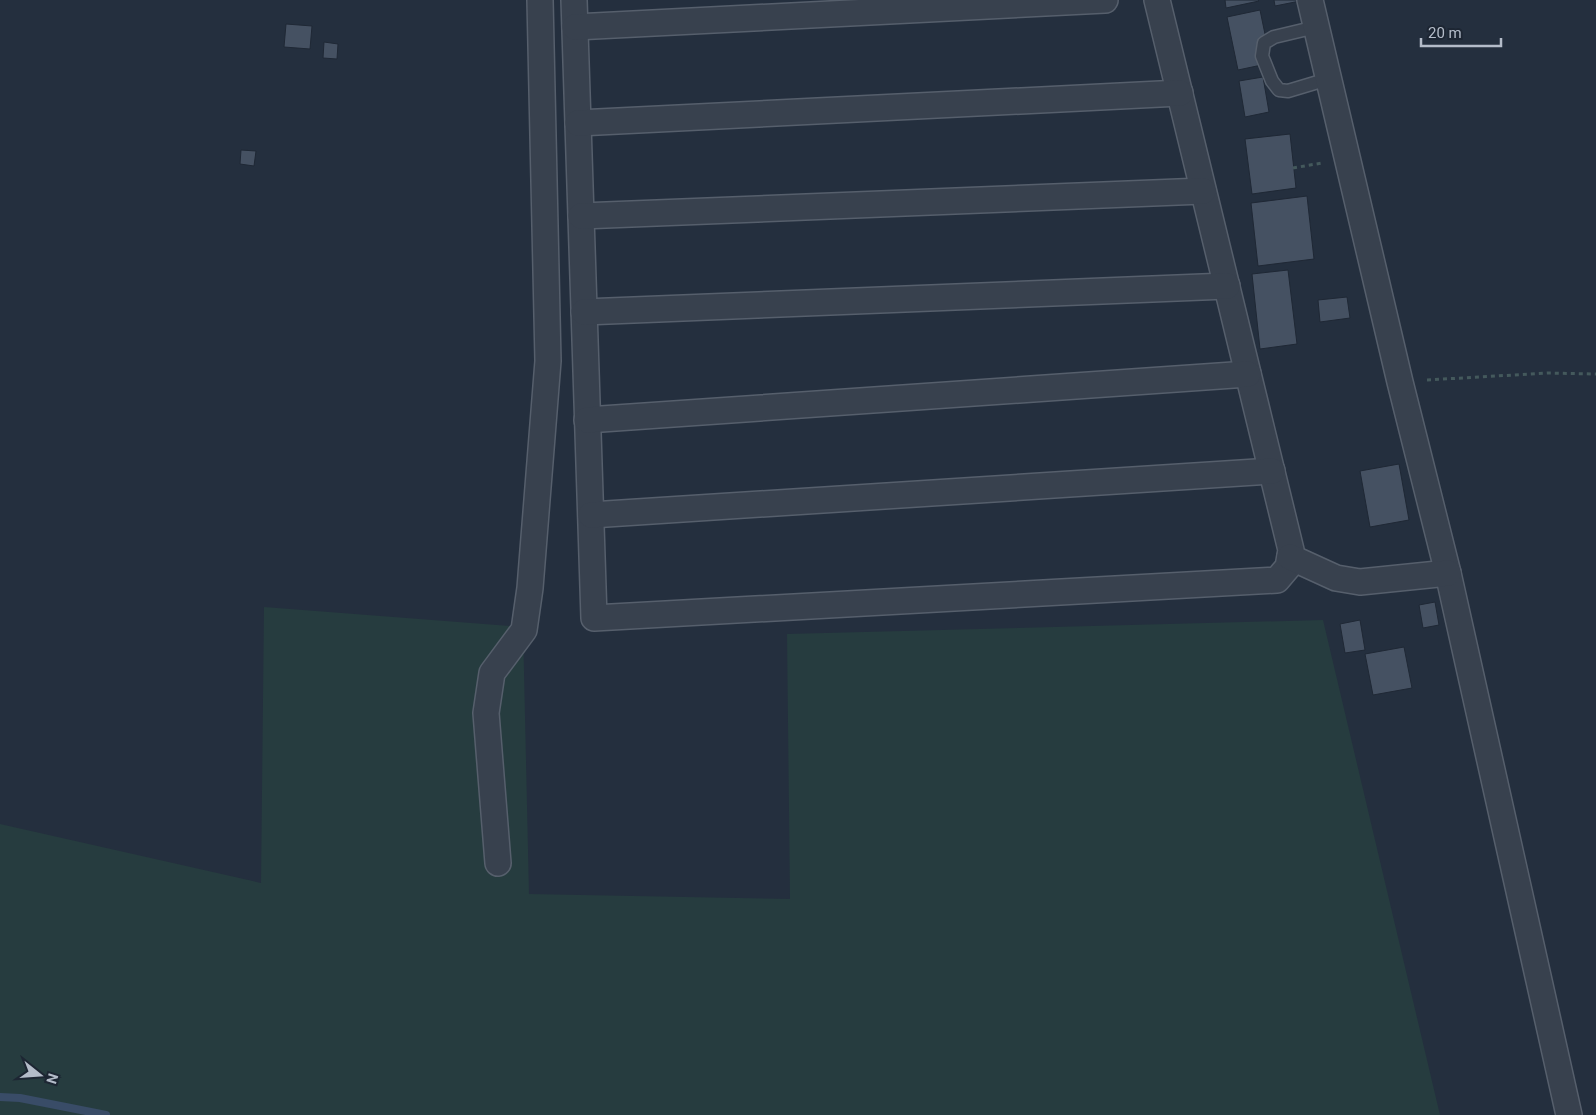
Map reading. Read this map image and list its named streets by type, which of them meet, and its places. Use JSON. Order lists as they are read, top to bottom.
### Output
{
  "scale_bar": "20 m",
  "north": "right"
}
